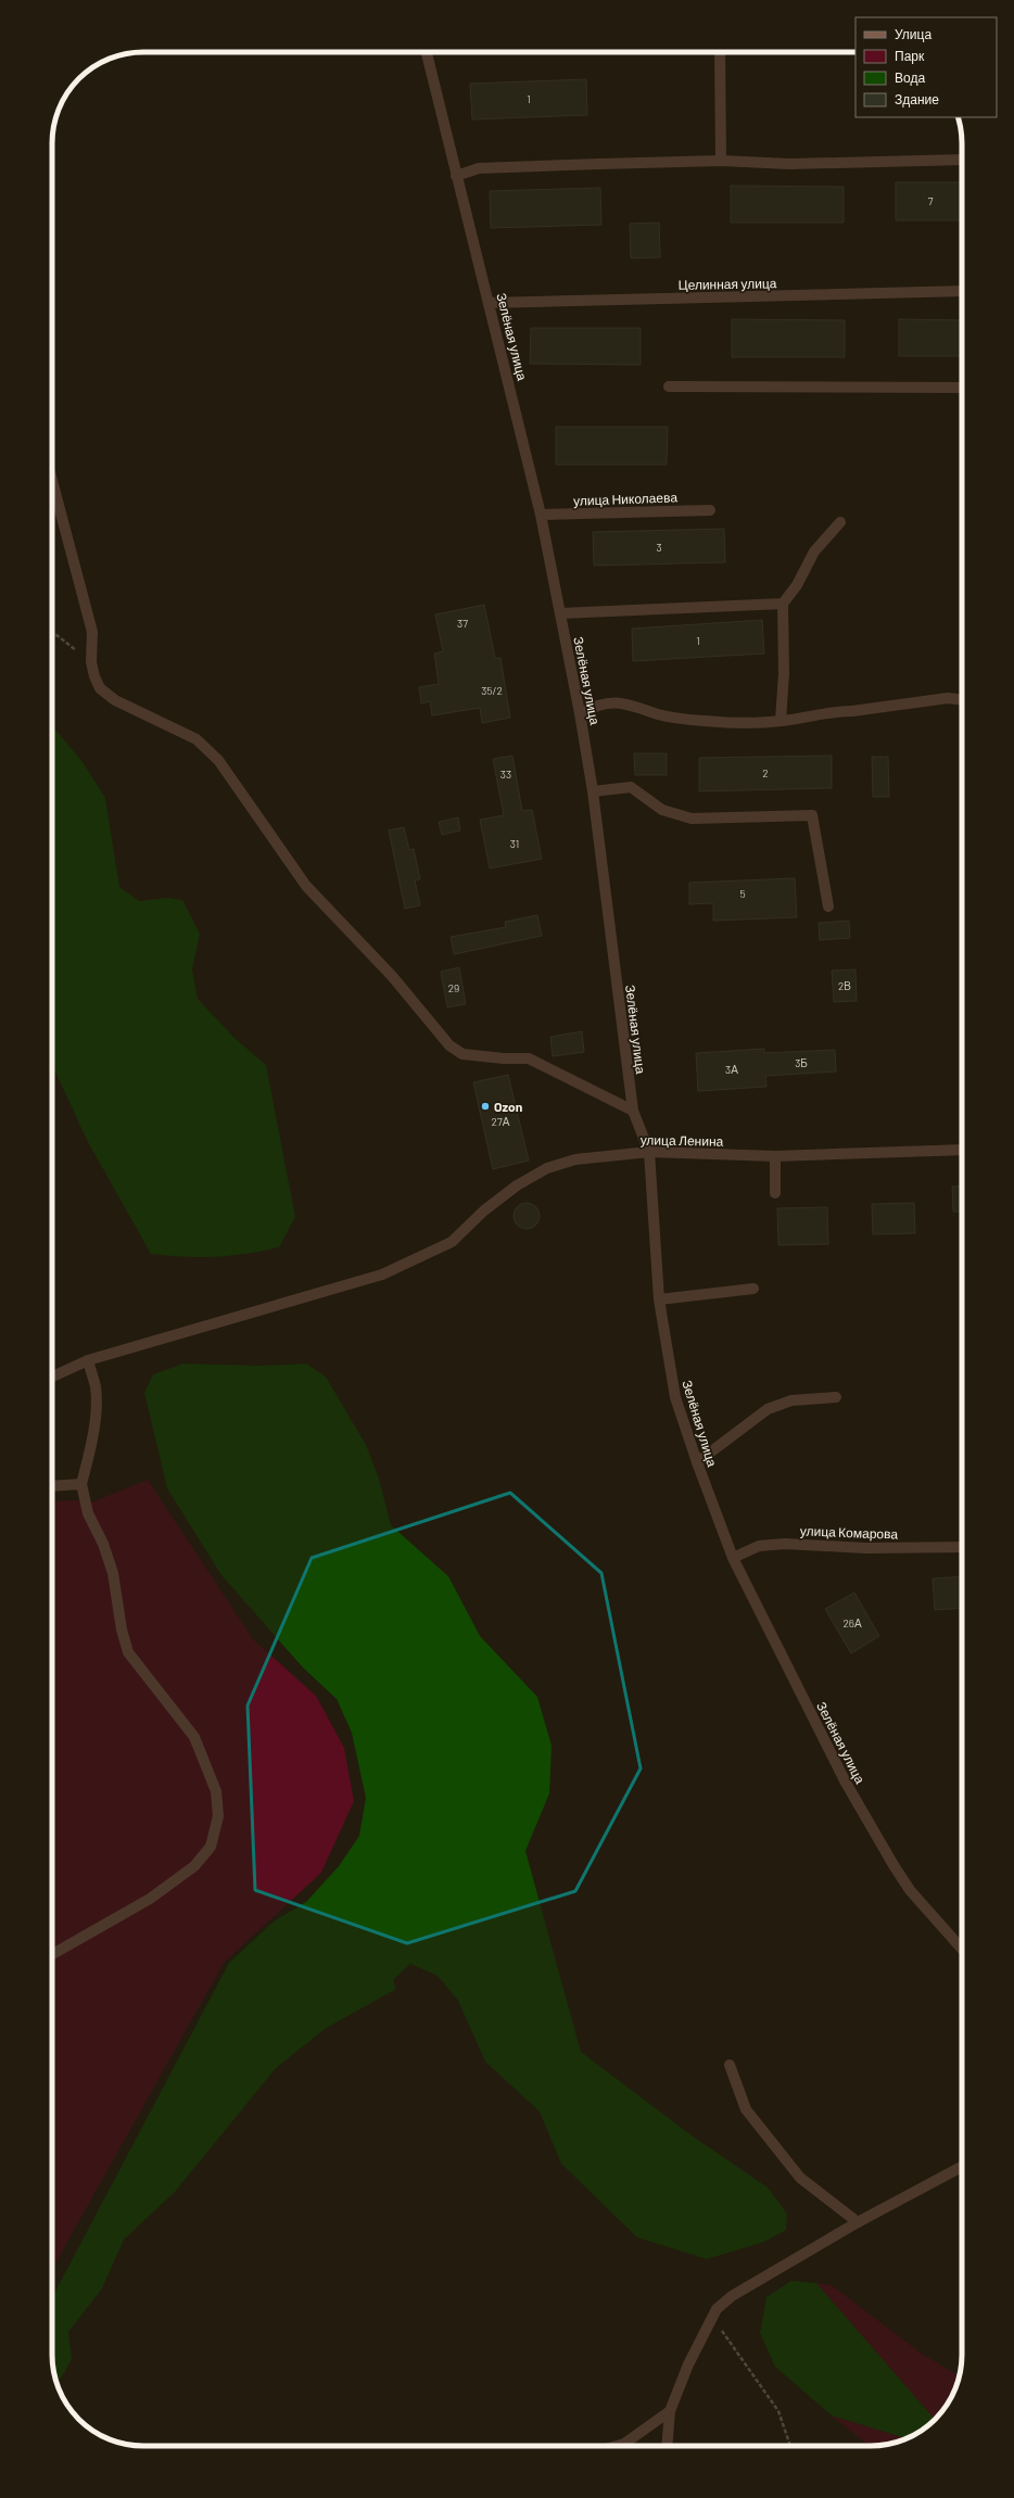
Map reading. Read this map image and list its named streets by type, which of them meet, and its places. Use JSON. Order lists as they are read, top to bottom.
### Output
{
  "streets": {
    "street": [
      "Целинная улица",
      "Зелёная улица",
      "улица Николаева",
      "улица Ленина",
      "улица Комарова"
    ]
  },
  "crossings": [
    ["Целинная улица", "Зелёная улица"],
    ["Зелёная улица", "улица Николаева"],
    ["Зелёная улица", "улица Ленина"],
    ["Зелёная улица", "улица Комарова"]
  ],
  "places": ["Ozon"],
  "house_numbers": [
    "1",
    "7",
    "3",
    "37",
    "1",
    "35/2",
    "2",
    "33",
    "31",
    "5",
    "2В",
    "29",
    "3Б",
    "3А",
    "27А",
    "26А"
  ],
  "legend": [
    "Улица",
    "Парк",
    "Вода",
    "Здание"
  ]
}
